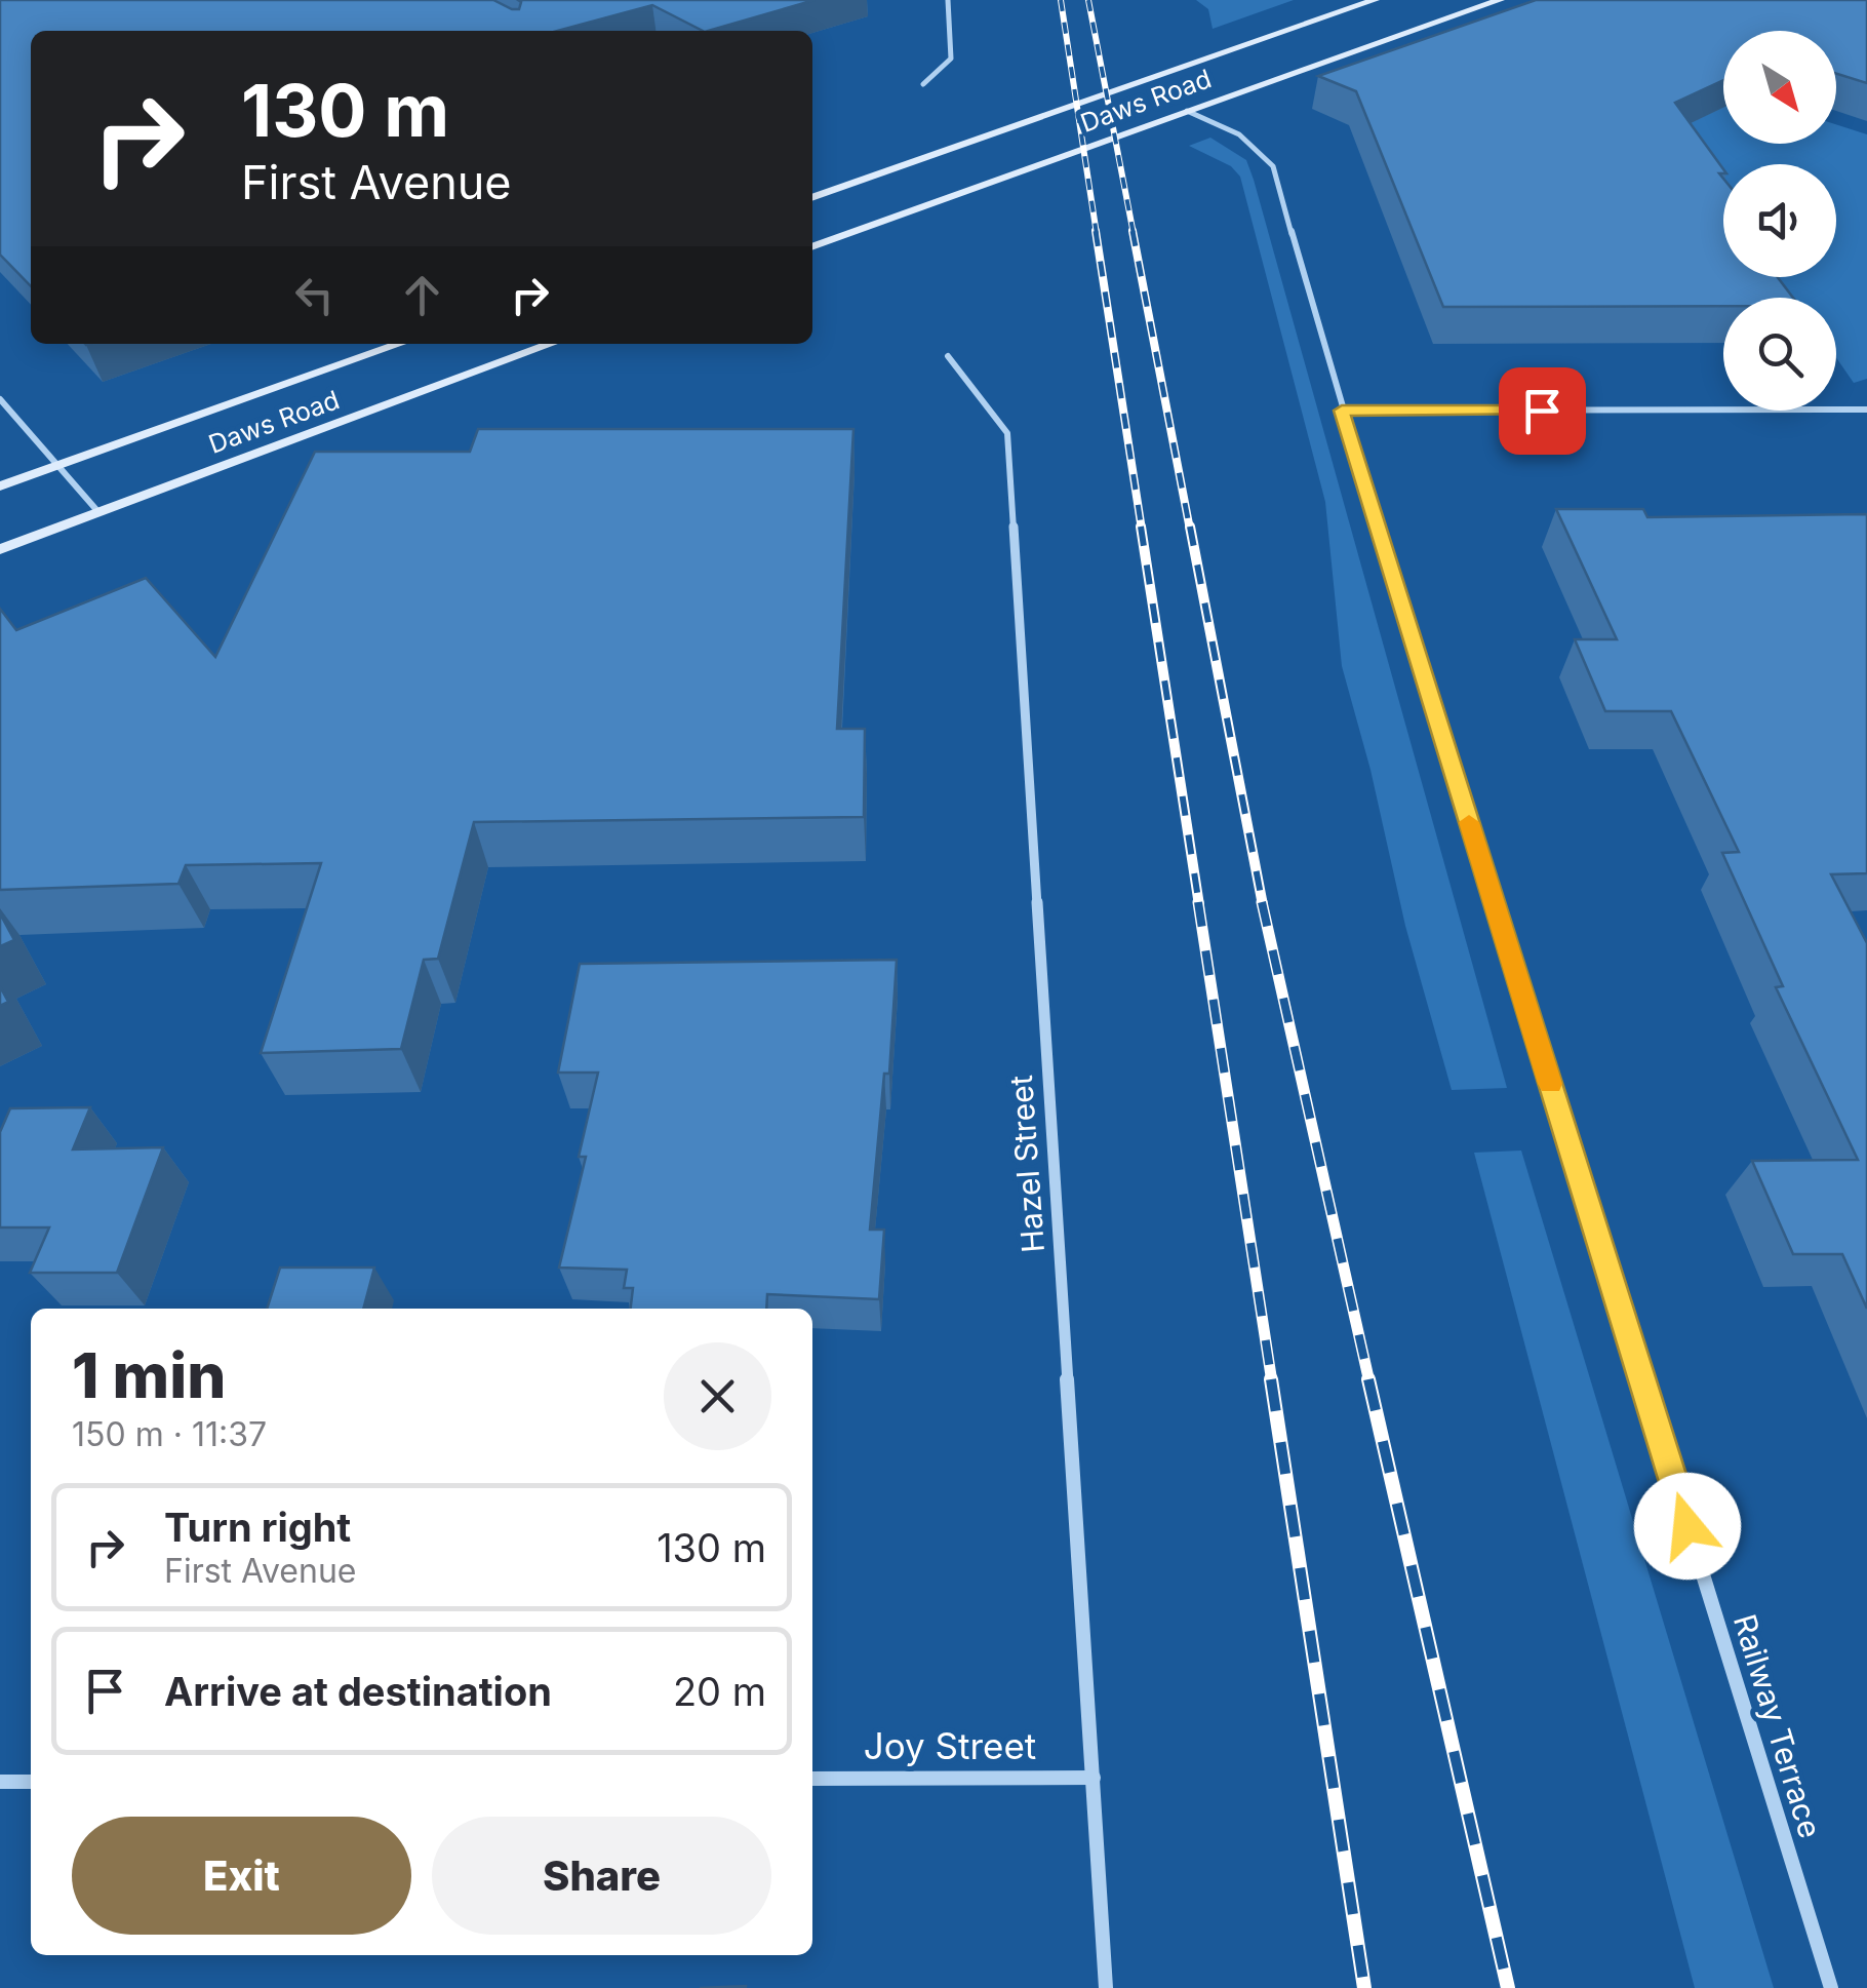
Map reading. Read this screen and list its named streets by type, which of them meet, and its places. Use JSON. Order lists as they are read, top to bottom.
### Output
{
  "streets": {
    "main road": ["Daws Road"],
    "street": ["Hazel Street", "Railway Terrace", "Joy Street"]
  },
  "crossings": [
    ["Daws Road", "Railway Terrace"],
    ["Hazel Street", "Joy Street"]
  ],
  "north": "bottom right",
  "page": {
    "turn": ["130 m", "First Avenue"],
    "heading": ["1 min", "150 m · 11:37"],
    "list": [
      {
        "name": "Turn right",
        "note": "First Avenue",
        "value": "130 m"
      },
      {
        "name": "Arrive at destination",
        "value": "20 m"
      }
    ],
    "buttons": ["Exit", "Share"]
  }
}
